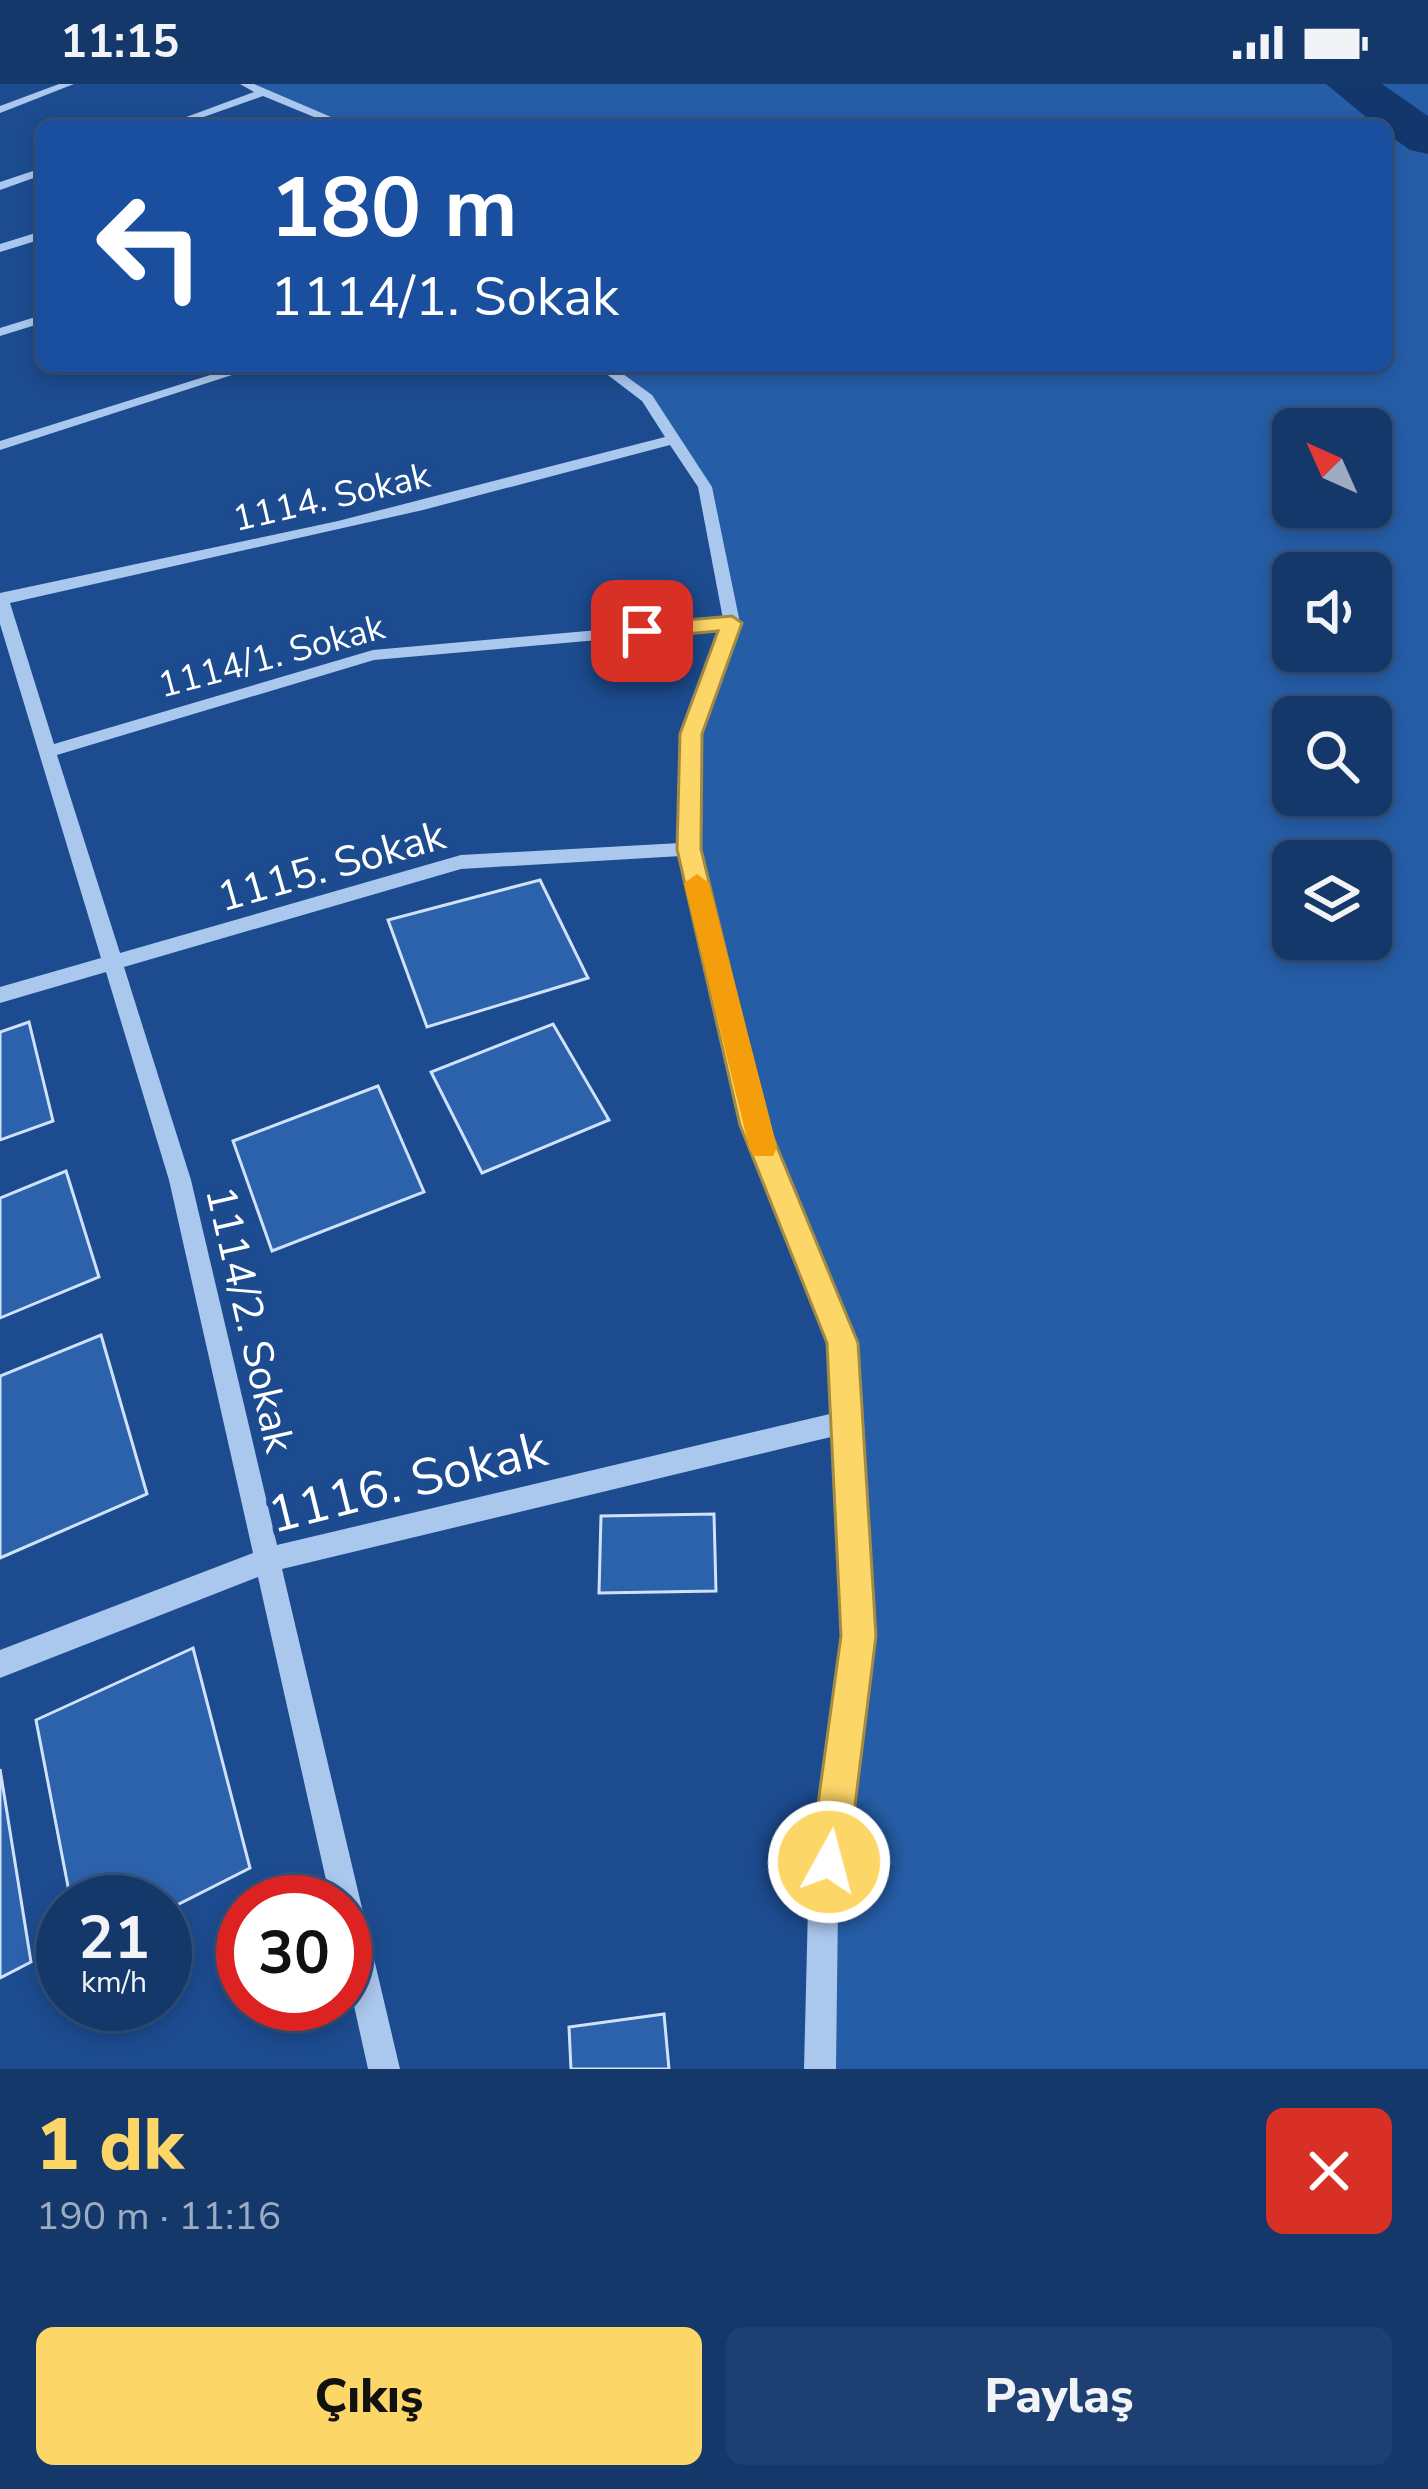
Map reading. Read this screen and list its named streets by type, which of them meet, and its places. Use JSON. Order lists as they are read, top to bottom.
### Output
{
  "streets": {
    "street": [
      "1114. Sokak",
      "1114/1. Sokak",
      "1115. Sokak",
      "1114/2. Sokak",
      "1116. Sokak"
    ]
  },
  "crossings": [
    ["1114. Sokak", "1114/2. Sokak"],
    ["1114/1. Sokak", "1114/2. Sokak"],
    ["1115. Sokak", "1114/2. Sokak"],
    ["1114/2. Sokak", "1116. Sokak"]
  ],
  "north": "top left",
  "page": {
    "status": "11:15",
    "turn": ["180 m", "1114/1. Sokak"],
    "speed": "21 km/h",
    "limit": "30",
    "heading": ["1 dk", "190 m · 11:16"],
    "buttons": ["Çıkış", "Paylaş"]
  }
}
